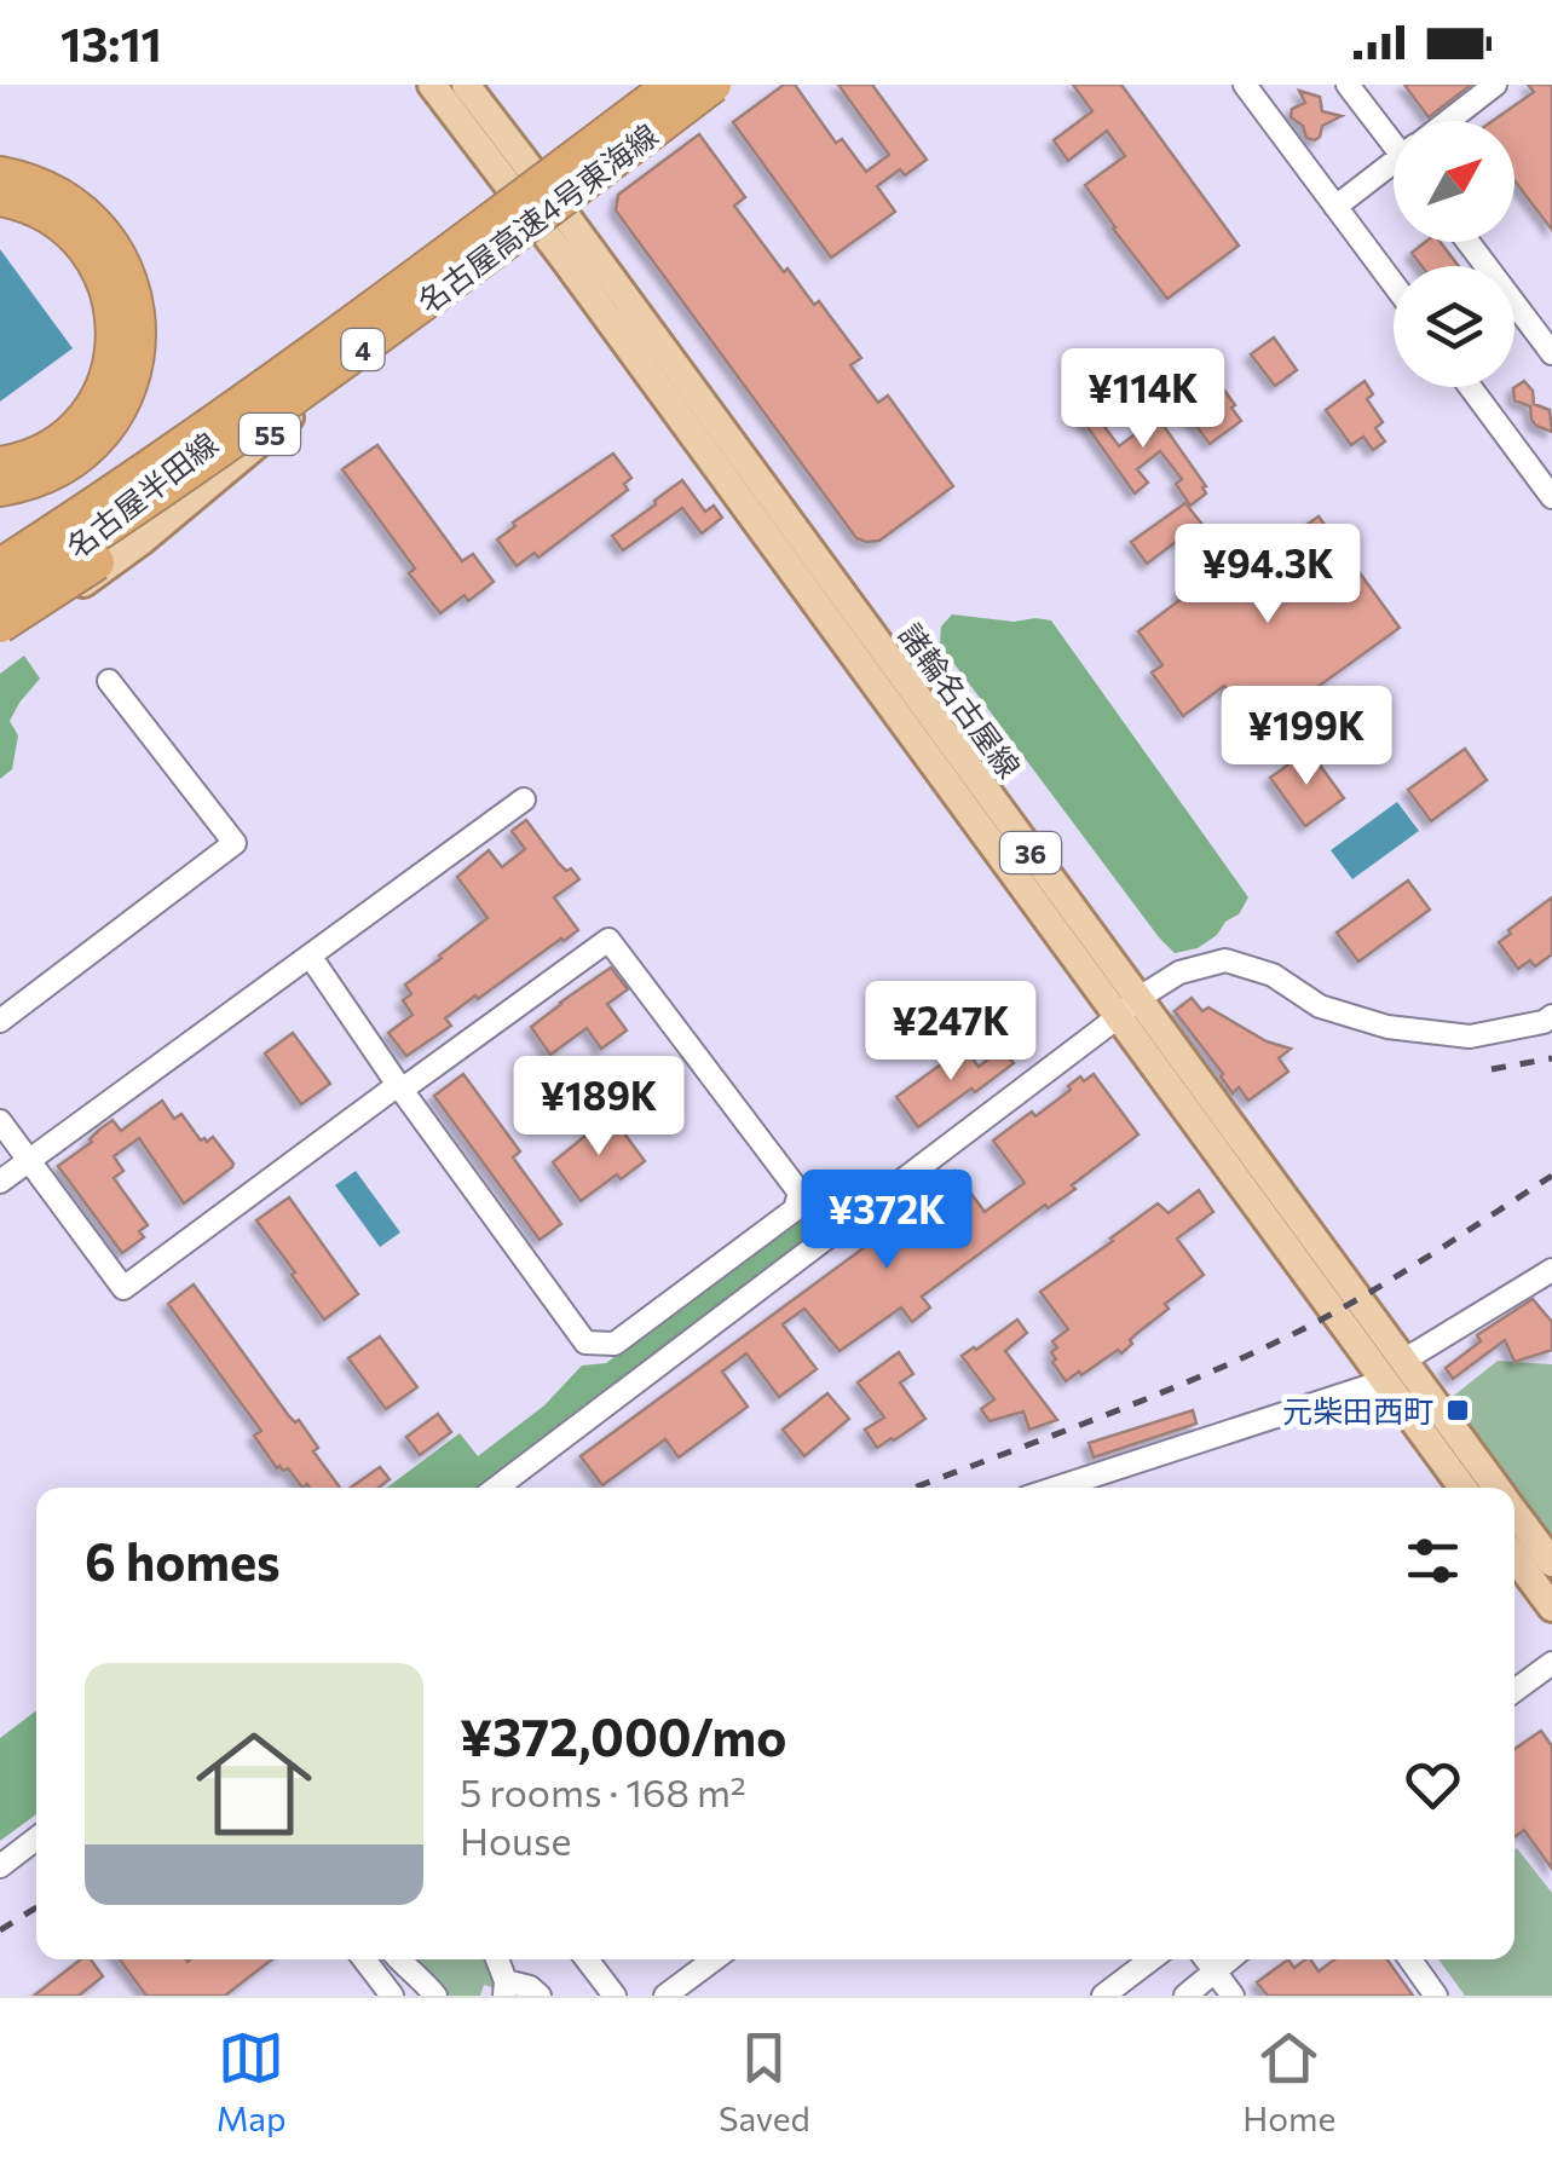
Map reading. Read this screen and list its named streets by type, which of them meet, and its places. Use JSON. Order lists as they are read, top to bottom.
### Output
{
  "streets": {
    "highway": ["名古屋高速4号東海線", "4"],
    "main road": [
      "55",
      "名古屋半田線",
      "諸輪名古屋線",
      "36"
    ]
  },
  "crossings": [
    ["名古屋高速4号東海線", "名古屋半田線"],
    ["名古屋高速4号東海線", "諸輪名古屋線"],
    ["名古屋半田線", "諸輪名古屋線"]
  ],
  "places": {
    "transit": ["元柴田西町"]
  },
  "north": "top right",
  "page": {
    "status": "13:11",
    "price": [
      "¥114K",
      "¥94.3K",
      "¥199K",
      "¥247K",
      "¥189K",
      "¥372K"
    ],
    "heading": "6 homes",
    "list": [
      {
        "name": "¥372,000/mo",
        "note": "5 rooms · 168 m² · House"
      }
    ],
    "tabs": ["Map", "Saved", "Home"]
  }
}
